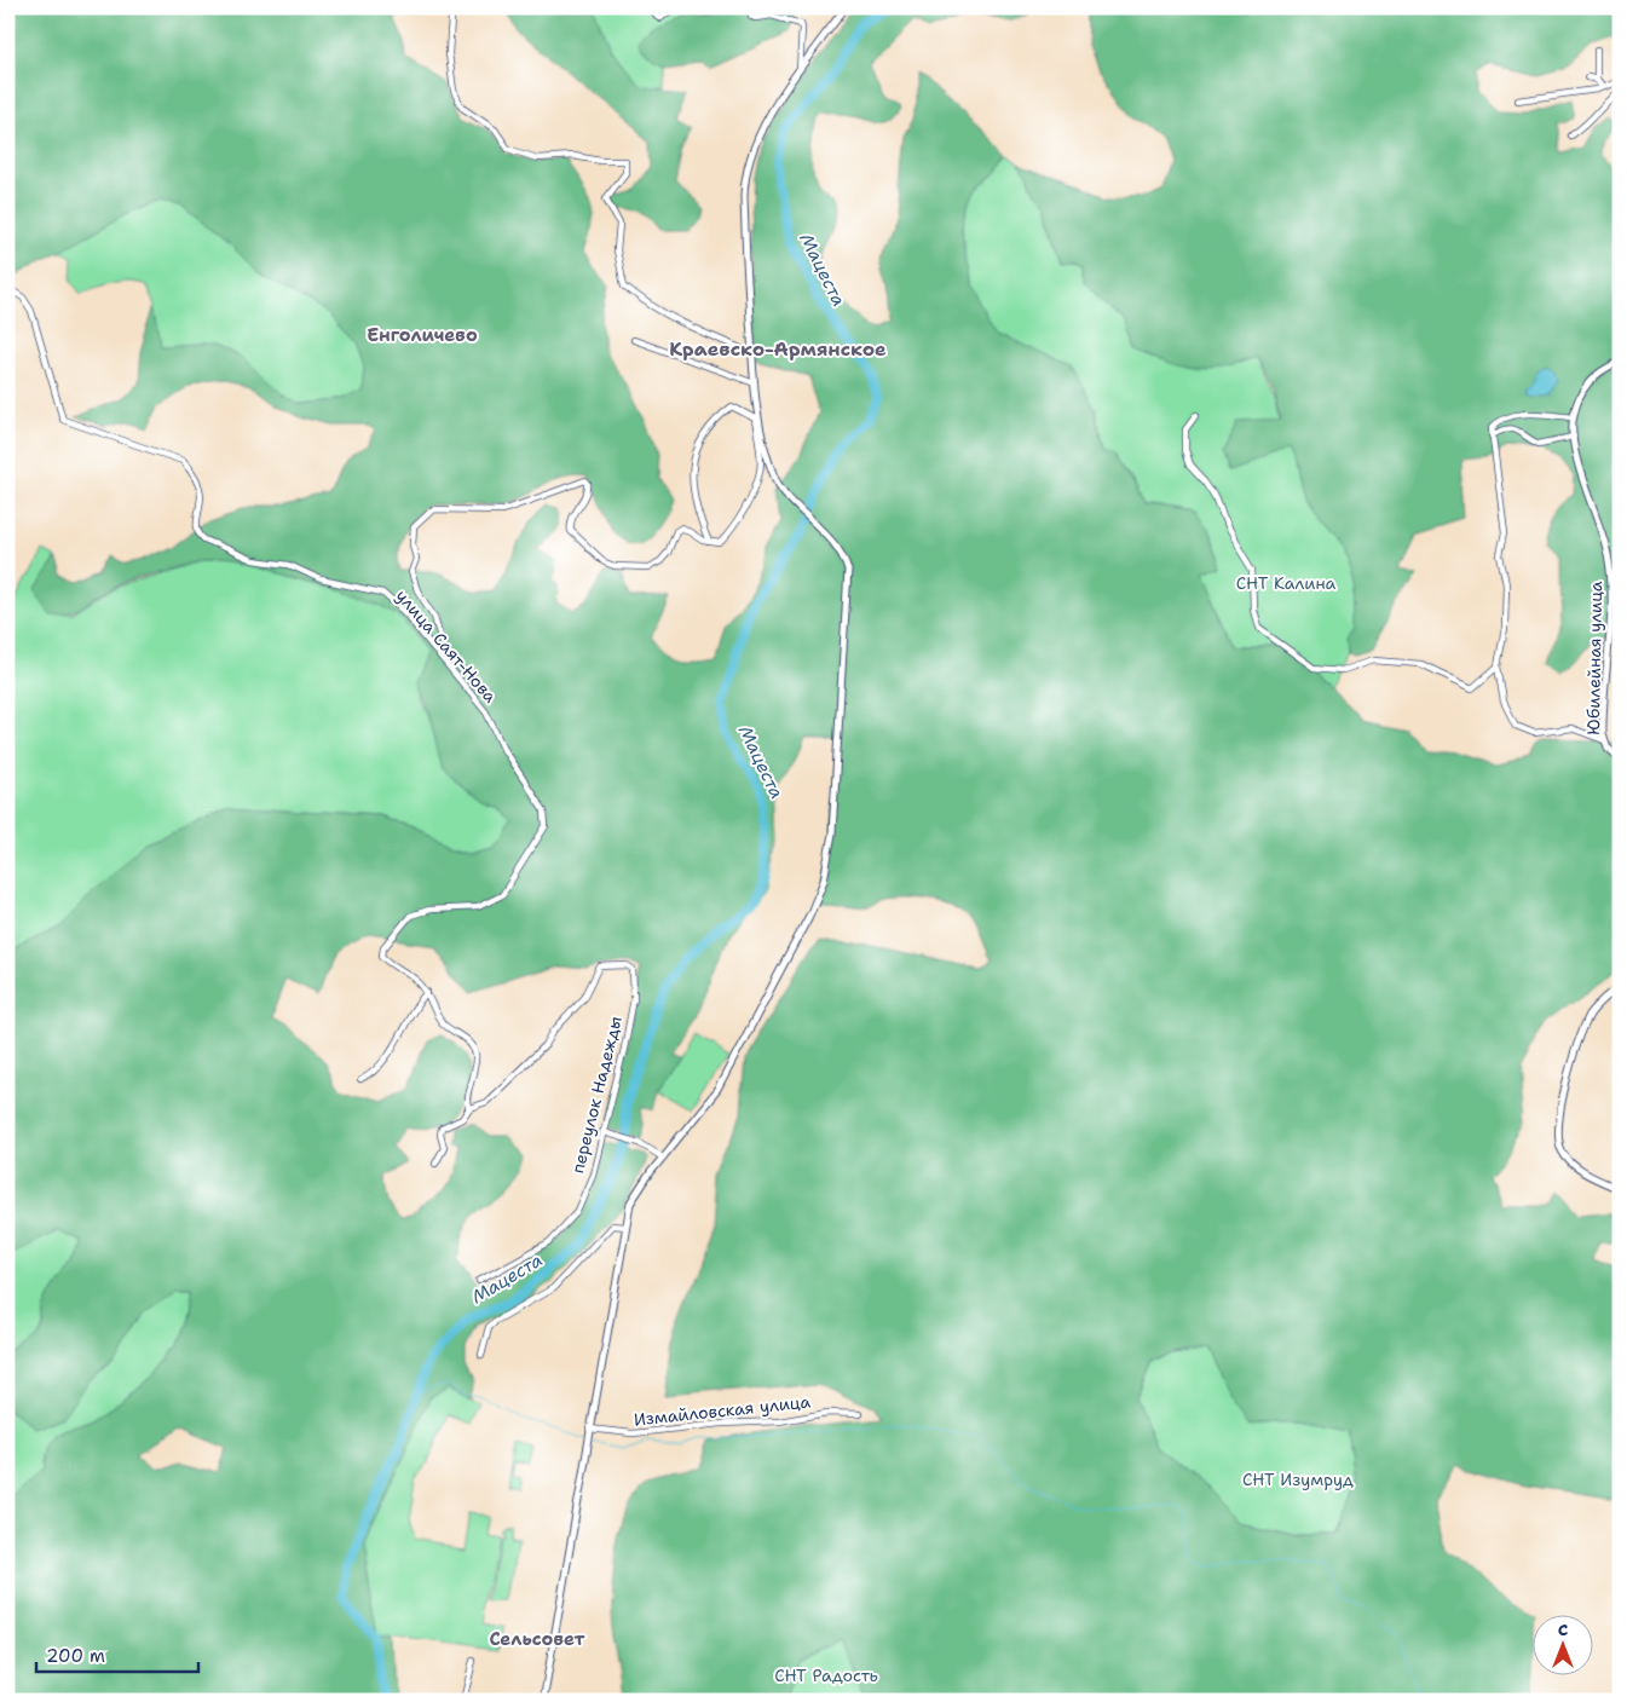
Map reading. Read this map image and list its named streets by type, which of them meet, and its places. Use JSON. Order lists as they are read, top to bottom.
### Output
{
  "streets": {
    "street": [
      "улица Саят-Нова",
      "Юбилейная улица",
      "переулок Надежды",
      "Измайловская улица"
    ]
  },
  "crossings": [
    ["улица Саят-Нова", "переулок Надежды"]
  ],
  "districts": ["Енголичево", "Краевско-Армянское", "Сельсовет"],
  "water": ["Мацеста"],
  "parks": ["СНТ Калина", "СНТ Изумруд", "СНТ Радость"],
  "scale_bar": "200 m",
  "north": "top"
}
